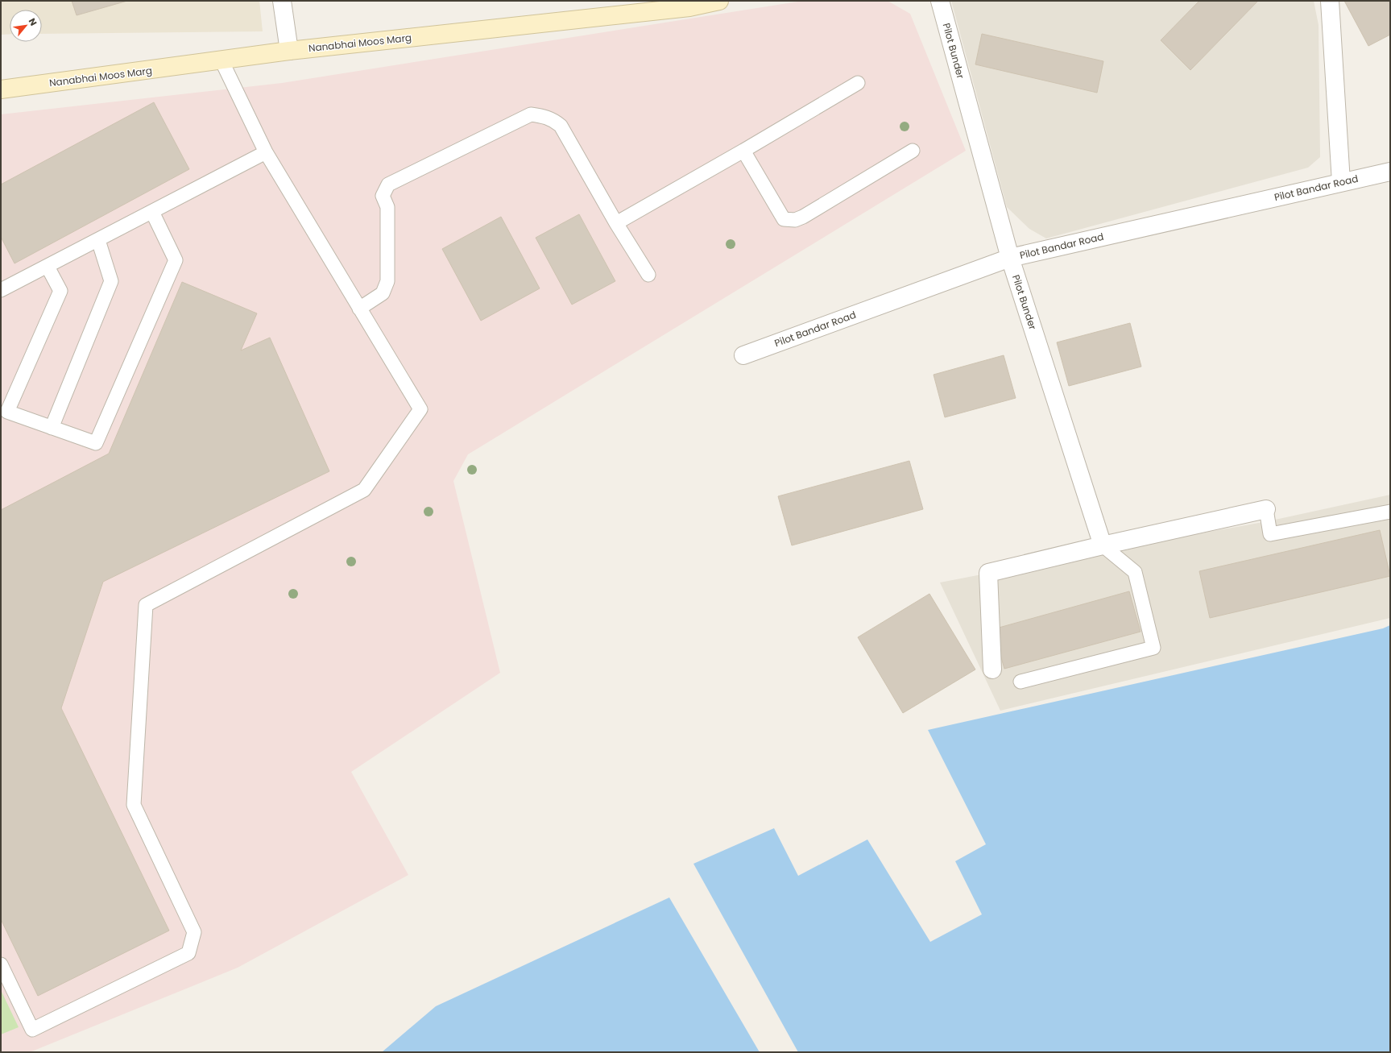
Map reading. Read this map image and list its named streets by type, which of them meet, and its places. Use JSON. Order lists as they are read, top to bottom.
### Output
{
  "streets": {
    "street": ["Nanabhai Moos Marg", "Pilot Bunder", "Pilot Bandar Road"]
  },
  "crossings": [
    ["Pilot Bunder", "Pilot Bandar Road"]
  ],
  "north": "top right"
}
